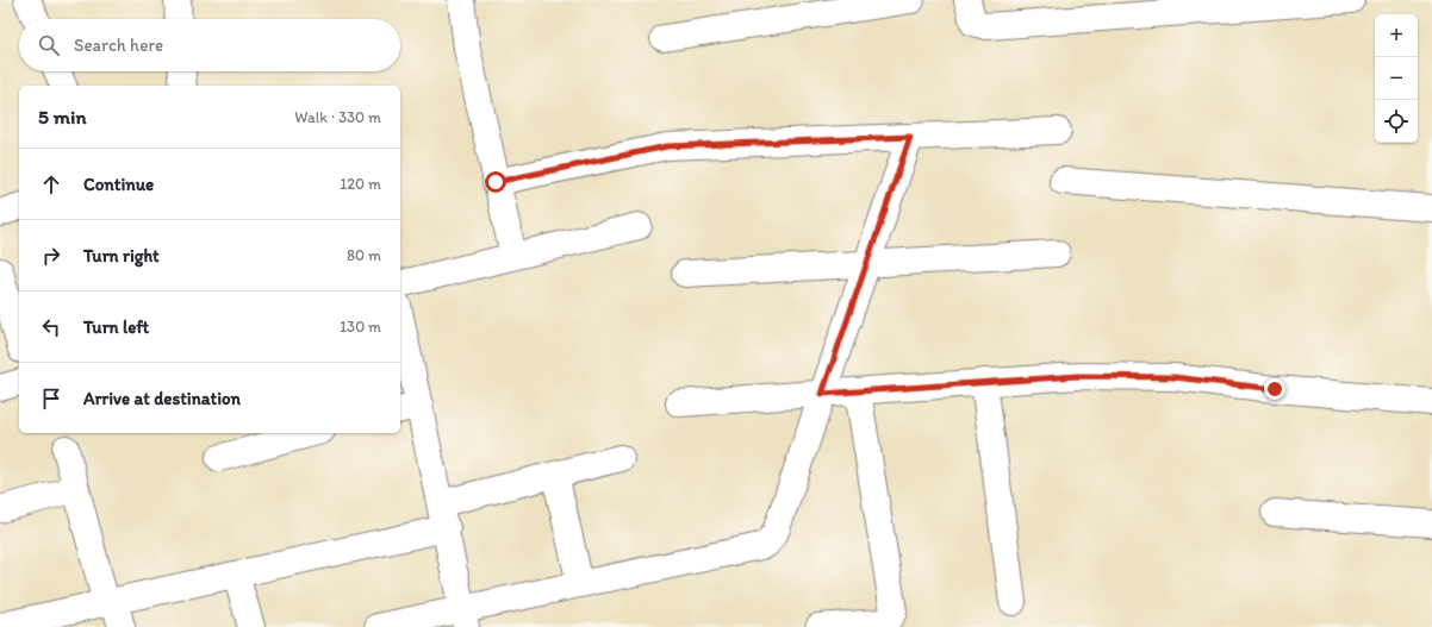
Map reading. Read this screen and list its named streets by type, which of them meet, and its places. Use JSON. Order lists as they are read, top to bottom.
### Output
{
  "page": {
    "map_buttons": ["+", "−"],
    "search": "Search here",
    "heading": ["5 min", "Walk · 330 m"],
    "list": [
      ["Continue", "120 m"],
      ["Turn right", "80 m"],
      ["Turn left", "130 m"],
      "Arrive at destination"
    ]
  }
}
